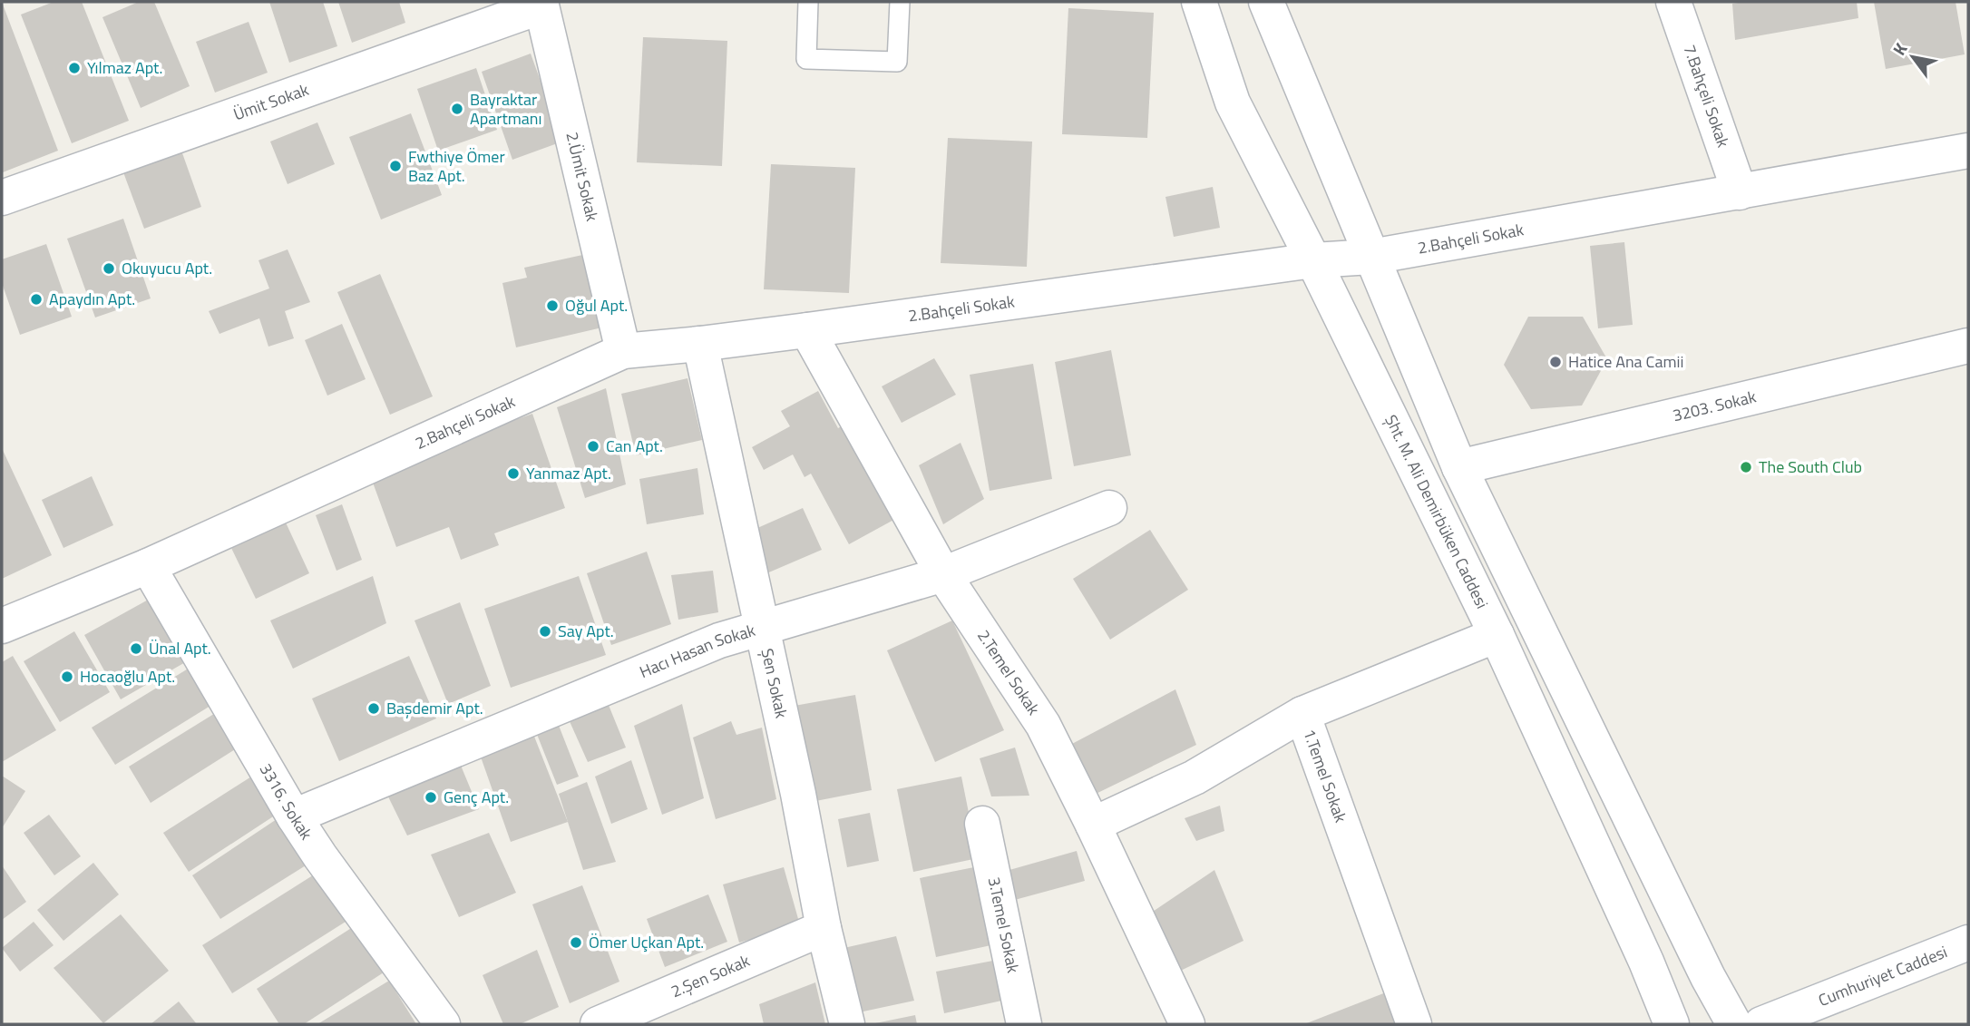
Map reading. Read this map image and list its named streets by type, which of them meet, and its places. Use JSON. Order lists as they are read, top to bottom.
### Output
{
  "streets": {
    "street": [
      "7.Bahçeli Sokak",
      "Ümit Sokak",
      "2.Ümit Sokak",
      "2.Bahçeli Sokak",
      "3203. Sokak",
      "Şht. M. Ali Demirbüken Caddesi",
      "Hacı Hasan Sokak",
      "2.Temel Sokak",
      "Şen Sokak",
      "1.Temel Sokak",
      "3316. Sokak",
      "3.Temel Sokak",
      "2.Şen Sokak",
      "Cumhuriyet Caddesi"
    ]
  },
  "crossings": [
    ["7.Bahçeli Sokak", "2.Bahçeli Sokak"],
    ["Ümit Sokak", "2.Ümit Sokak"],
    ["2.Ümit Sokak", "2.Bahçeli Sokak"],
    ["2.Bahçeli Sokak", "Şht. M. Ali Demirbüken Caddesi"],
    ["2.Bahçeli Sokak", "2.Temel Sokak"],
    ["2.Bahçeli Sokak", "Şen Sokak"],
    ["2.Bahçeli Sokak", "3316. Sokak"],
    ["Hacı Hasan Sokak", "2.Temel Sokak"],
    ["Hacı Hasan Sokak", "Şen Sokak"],
    ["Hacı Hasan Sokak", "3316. Sokak"],
    ["2.Temel Sokak", "1.Temel Sokak"],
    ["Şen Sokak", "2.Şen Sokak"]
  ],
  "places": [
    "Yılmaz Apt.",
    "Bayraktar Apartmanı",
    "Fwthiye Ömer Baz Apt.",
    "Okuyucu Apt.",
    "Apaydın Apt.",
    "Oğul Apt.",
    "Hatice Ana Camii",
    "Can Apt.",
    "The South Club",
    "Yanmaz Apt.",
    "Say Apt.",
    "Ünal Apt.",
    "Hocaoğlu Apt.",
    "Başdemir Apt.",
    "Genç Apt.",
    "Ömer Uçkan Apt."
  ],
  "north": "top left"
}
